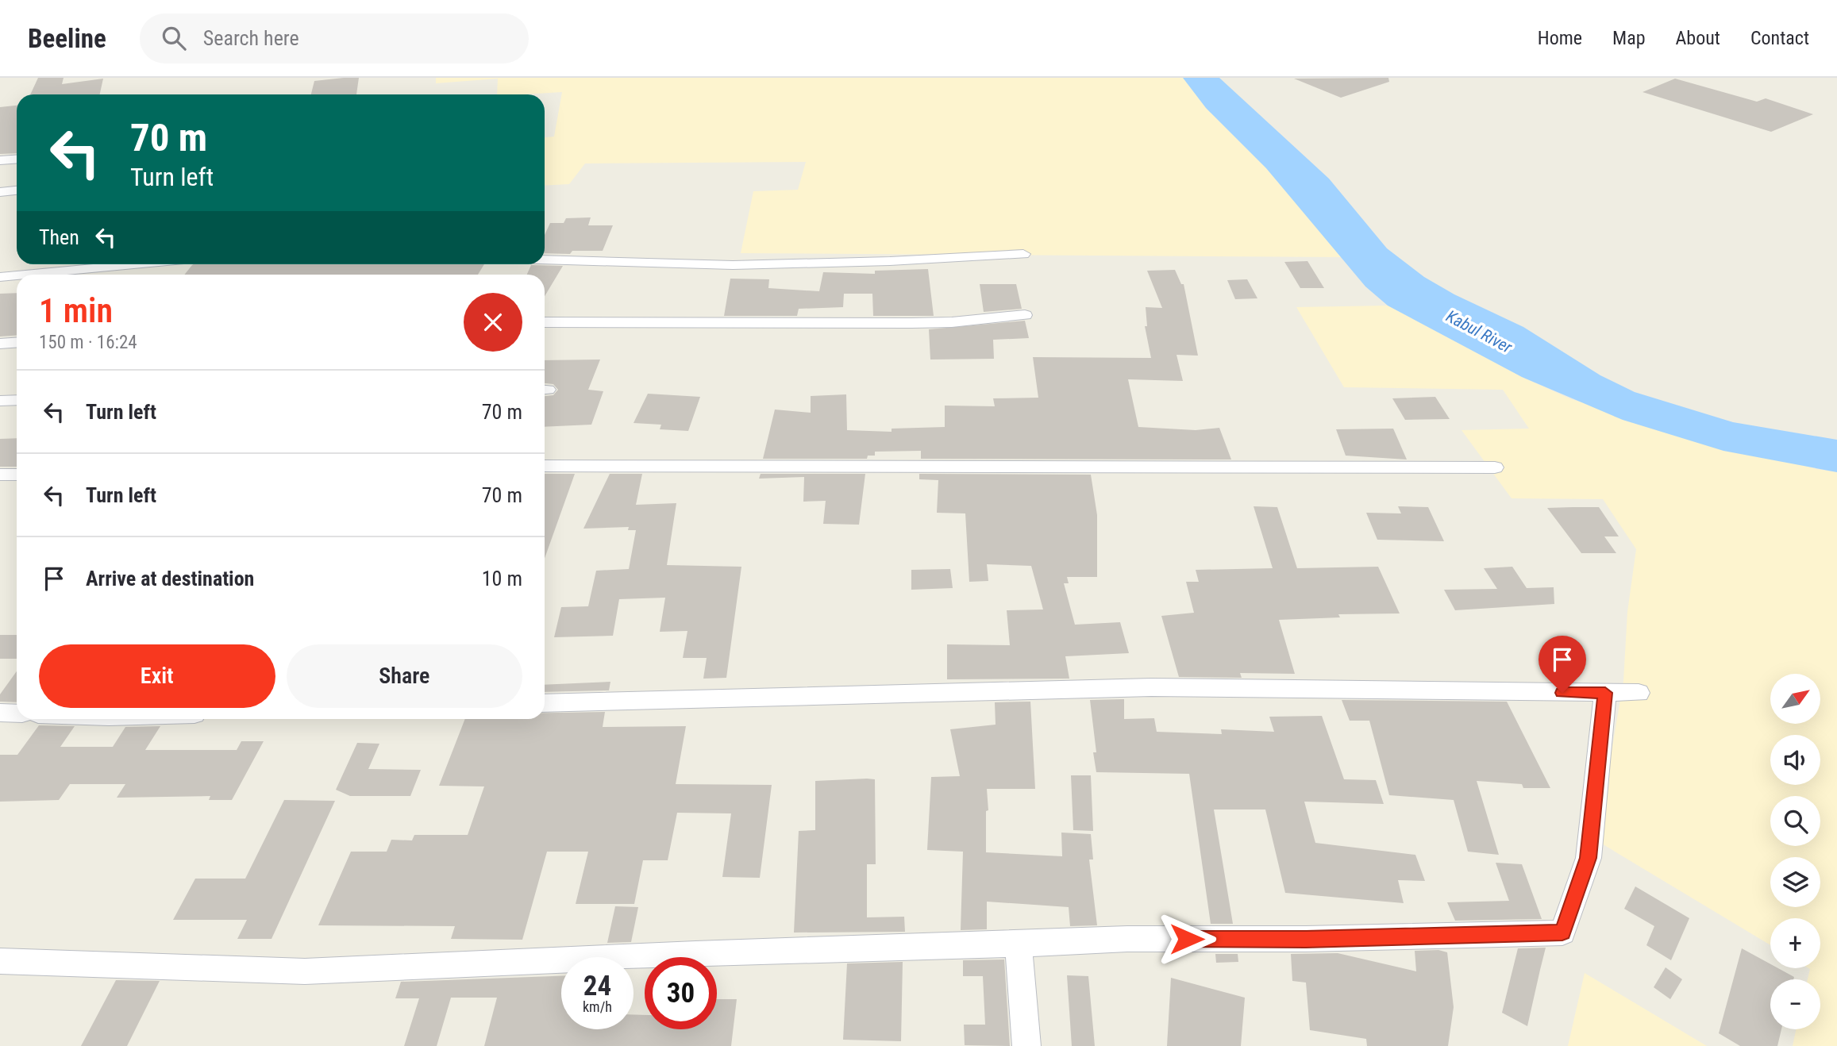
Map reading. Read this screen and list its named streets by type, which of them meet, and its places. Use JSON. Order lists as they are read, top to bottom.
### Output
{
  "water": ["Kabul River"],
  "north": "top right",
  "page": {
    "header": "Beeline",
    "search": "Search here",
    "nav": [
      "Home",
      "Map",
      "About",
      "Contact"
    ],
    "turn": ["70 m", "Turn left"],
    "then": "Then",
    "heading": ["1 min", "150 m · 16:24"],
    "list": [
      {
        "name": "Turn left",
        "value": "70 m"
      },
      {
        "name": "Turn left",
        "value": "70 m"
      },
      {
        "name": "Arrive at destination",
        "value": "10 m"
      }
    ],
    "buttons": ["Exit", "Share"],
    "map_buttons": ["+", "−"],
    "speed": "24 km/h",
    "limit": "30"
  }
}
